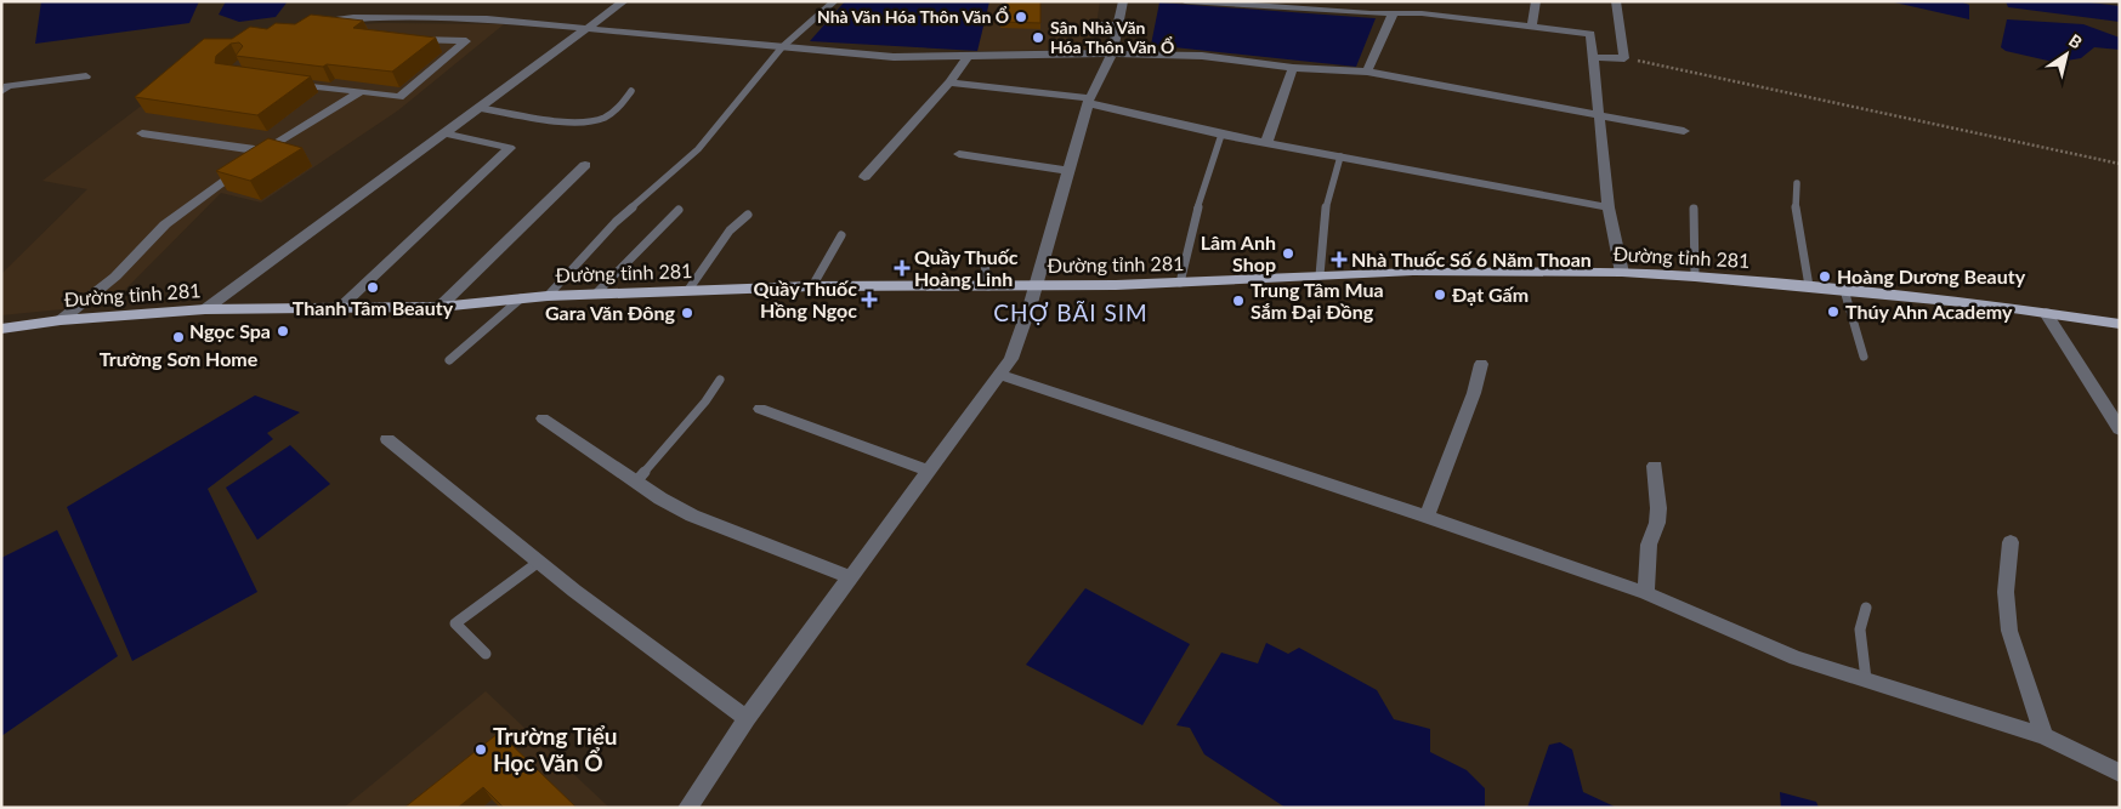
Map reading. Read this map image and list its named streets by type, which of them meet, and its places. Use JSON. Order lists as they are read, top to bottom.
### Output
{
  "streets": {
    "main road": ["Đường tỉnh 281"]
  },
  "districts": ["CHỢ BÃI SIM"],
  "places": {
    "other": [
      "Nhà Văn Hóa Thôn Văn Ổ",
      "Sân Nhà Văn Hóa Thôn Văn Ổ",
      "Lâm Anh Shop",
      "Hoàng Dương Beauty",
      "Thanh Tâm Beauty",
      "Đạt Gấm",
      "Trung Tâm Mua Sắm Đại Đồng",
      "Thúy Ahn Academy",
      "Gara Văn Đông",
      "Ngọc Spa",
      "Trường Sơn Home",
      "Trường Tiểu Học Văn Ổ"
    ],
    "health": ["Nhà Thuốc Số 6 Năm Thoan", "Quầy Thuốc Hoàng Linh", "Quầy Thuốc Hồng Ngọc"]
  },
  "north": "top right"
}
